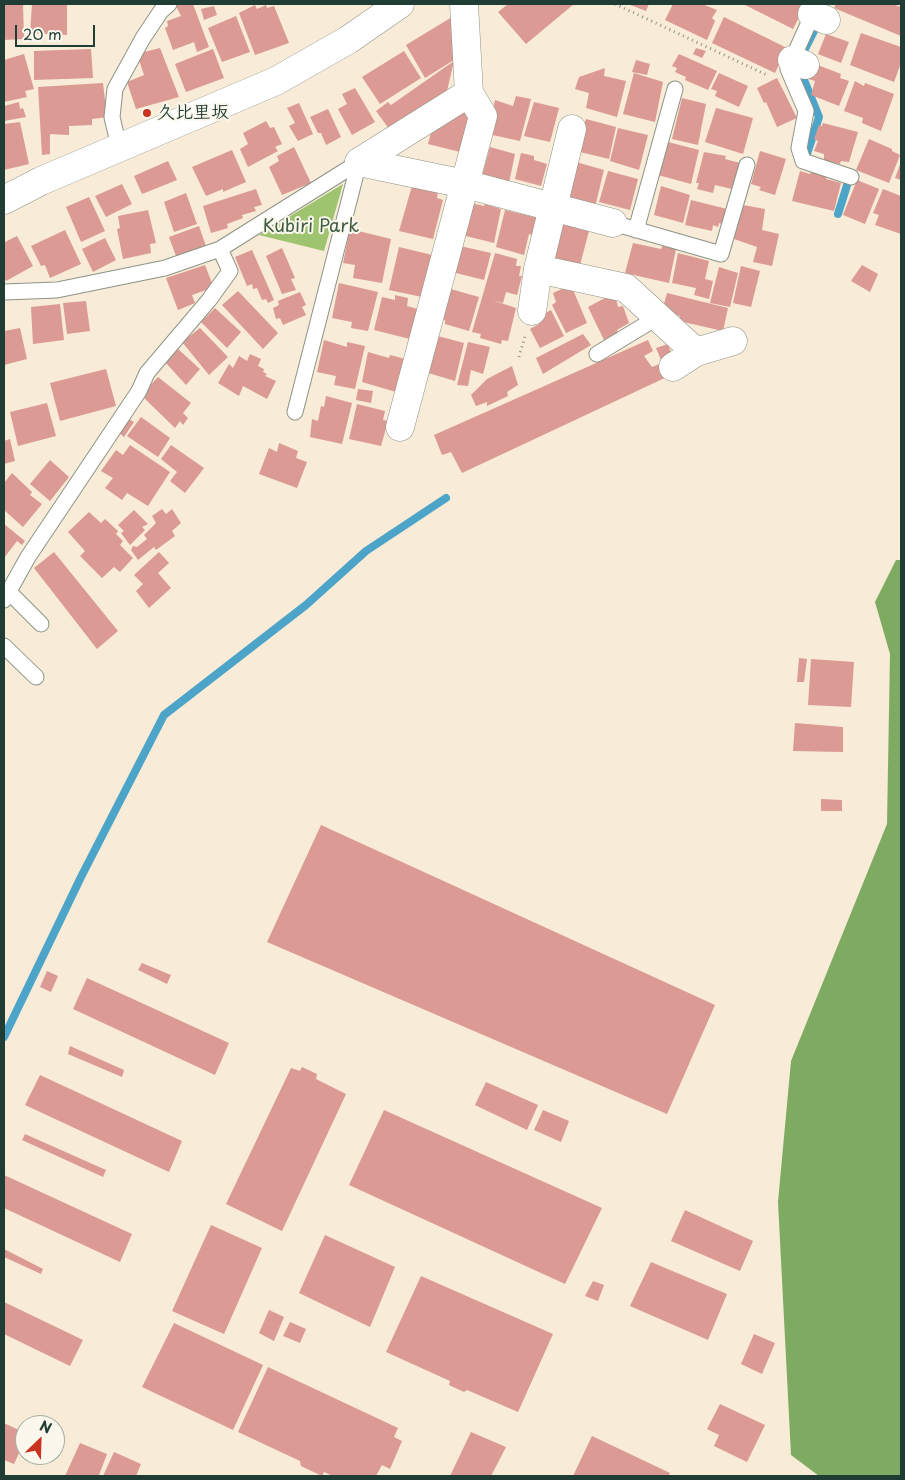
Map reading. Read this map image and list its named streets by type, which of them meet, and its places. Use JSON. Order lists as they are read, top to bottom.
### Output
{
  "parks": ["Kubiri Park"],
  "places": ["久比里坂"],
  "scale_bar": "20 m",
  "north": "top right"
}
